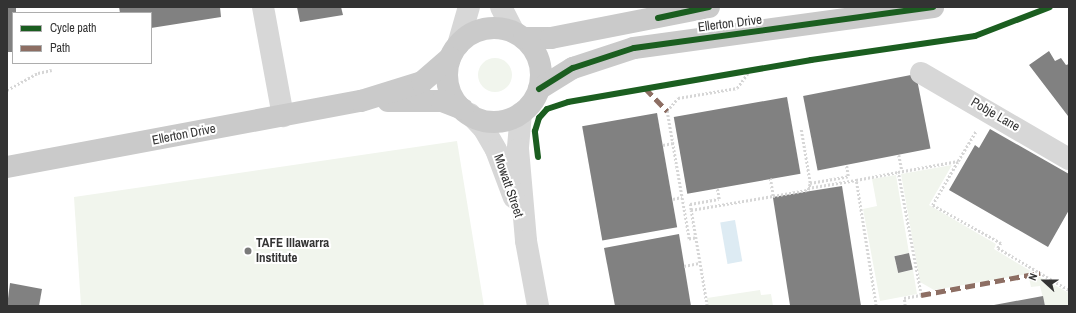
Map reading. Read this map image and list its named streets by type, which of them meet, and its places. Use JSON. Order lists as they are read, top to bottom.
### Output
{
  "streets": {
    "main road": ["Ellerton Drive"],
    "street": ["Pobje Lane", "Mowatt Street"]
  },
  "crossings": [
    ["Ellerton Drive", "Mowatt Street"]
  ],
  "places": ["TAFE Illawarra Institute"],
  "legend": ["Cycle path", "Path"],
  "north": "left"
}
